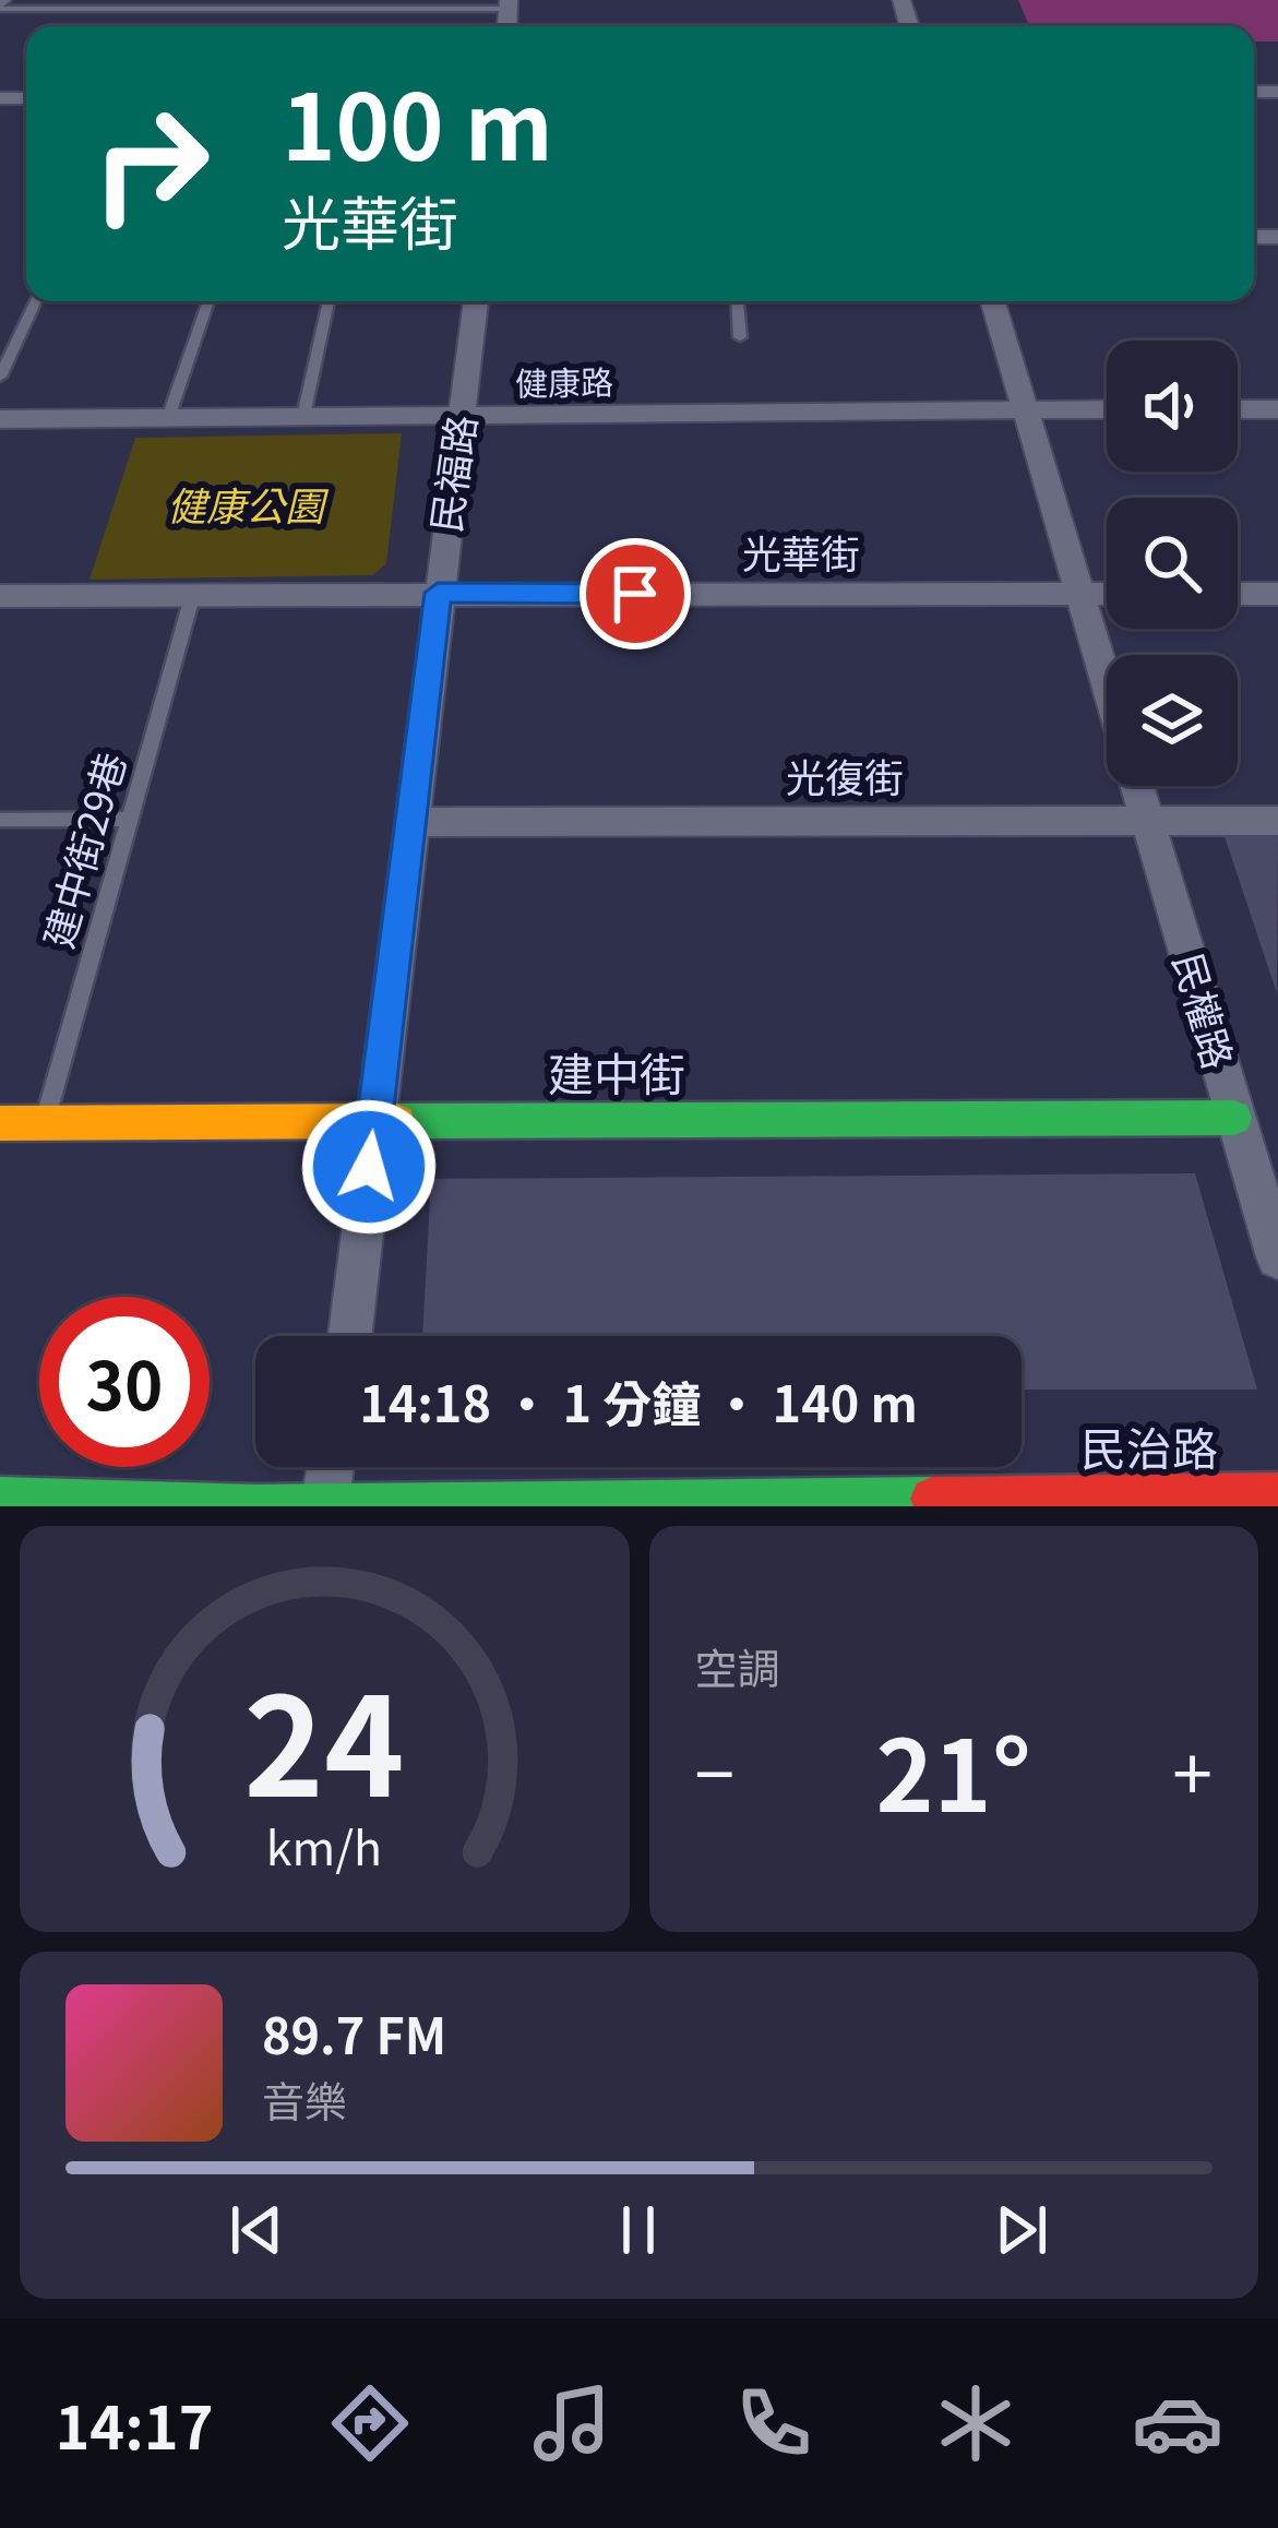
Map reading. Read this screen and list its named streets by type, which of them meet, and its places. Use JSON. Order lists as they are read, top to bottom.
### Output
{
  "streets": {
    "street": [
      "健康路",
      "民福路",
      "光華街",
      "光復街",
      "民權路",
      "建中街",
      "民治路"
    ],
    "lane": ["建中街29巷"]
  },
  "crossings": [
    ["健康路", "民福路"],
    ["健康路", "民權路"],
    ["民福路", "光華街"],
    ["民福路", "光復街"],
    ["民福路", "建中街"],
    ["光華街", "建中街29巷"],
    ["光華街", "民權路"],
    ["光復街", "民權路"],
    ["建中街29巷", "建中街"],
    ["民權路", "建中街"]
  ],
  "parks": ["健康公園"],
  "page": {
    "turn": ["100 m", "光華街"],
    "limit": "30",
    "trip": "14:18 · 1 分鐘 · 140 m",
    "tile": "空調",
    "heat": ["−", "21°", "+"],
    "song": ["89.7 FM", "音樂"],
    "tabs": "14:17",
    "gauge": ["24", "km/h"]
  }
}
